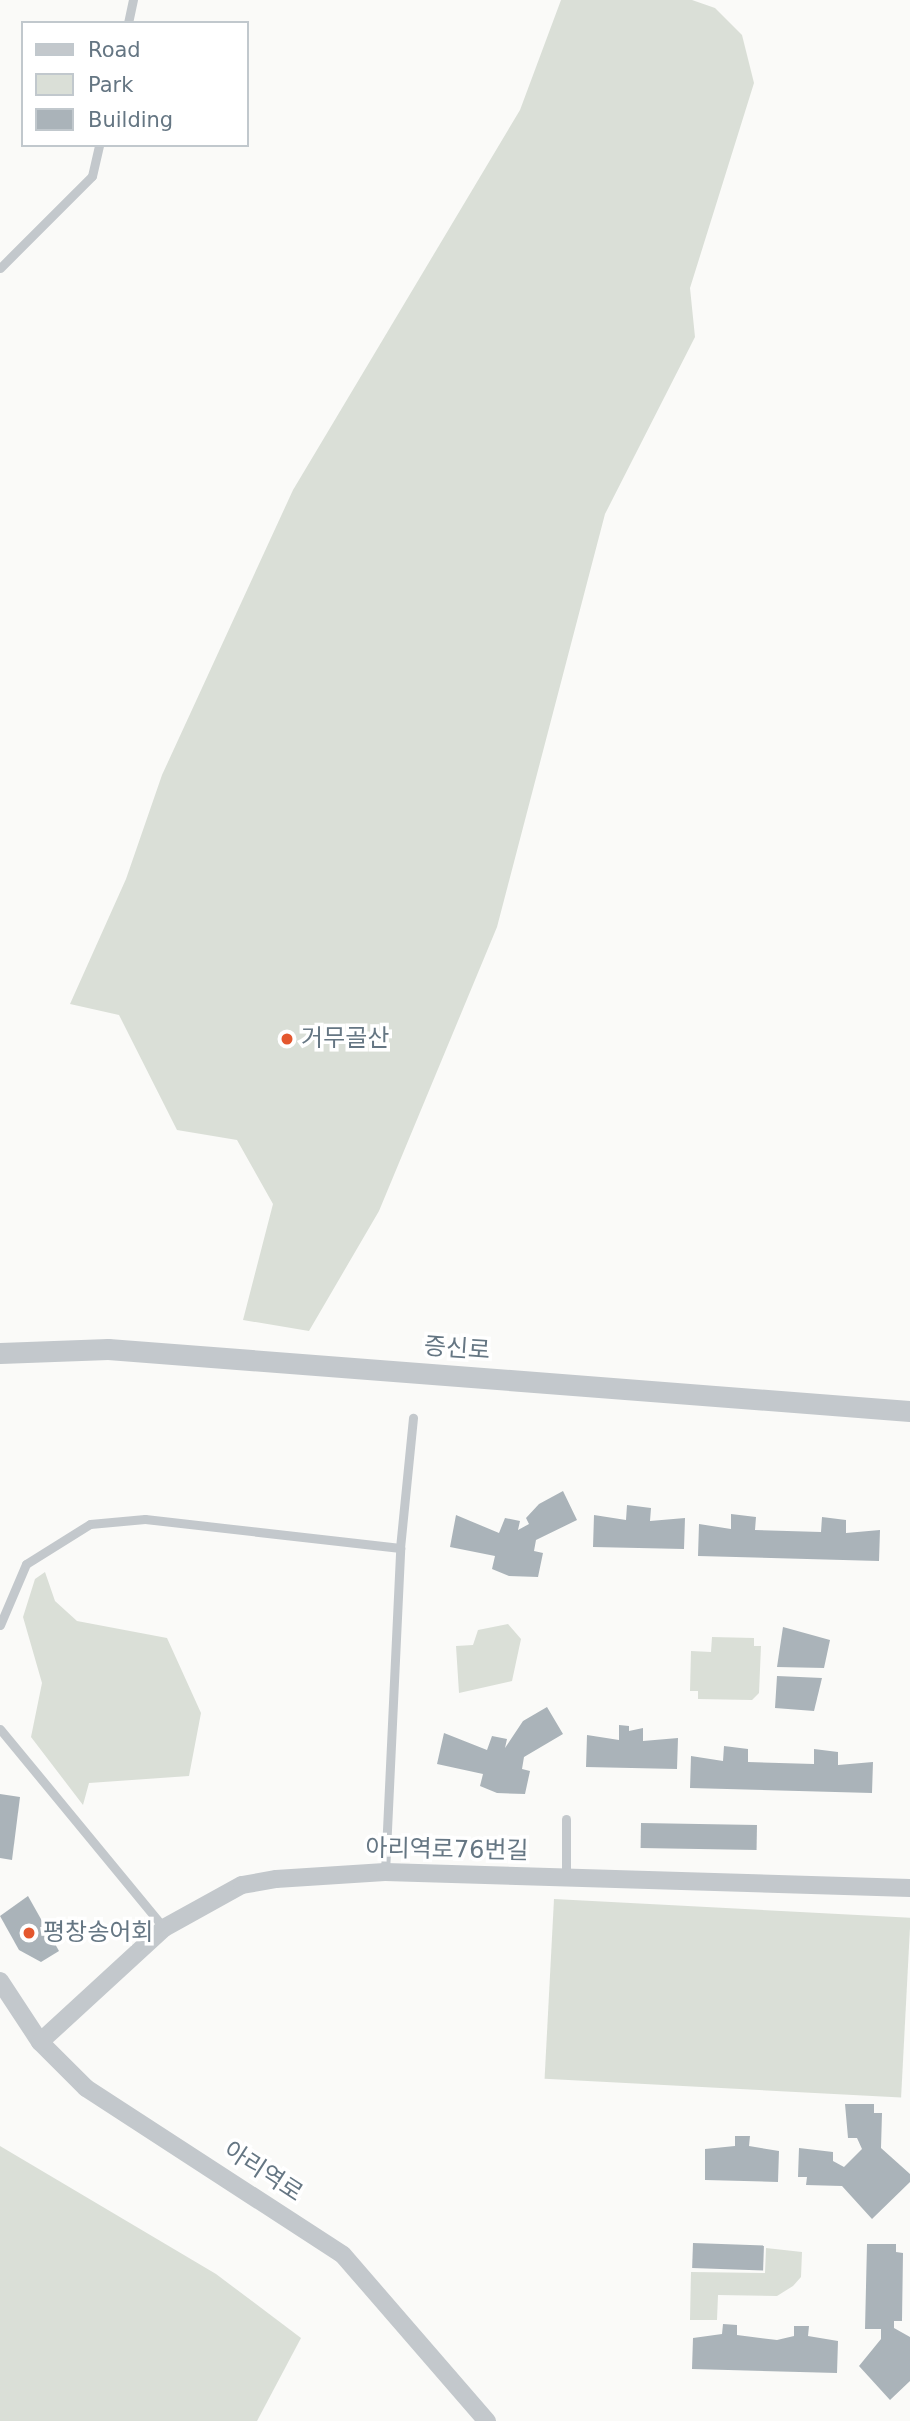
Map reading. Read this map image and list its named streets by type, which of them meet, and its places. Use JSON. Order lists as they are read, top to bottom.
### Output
{
  "streets": {
    "street": ["증신로", "아리역로76번길", "아리역로"]
  },
  "crossings": [
    ["아리역로76번길", "아리역로"]
  ],
  "places": ["거무골산", "평창송어회"],
  "legend": ["Road", "Park", "Building"]
}
